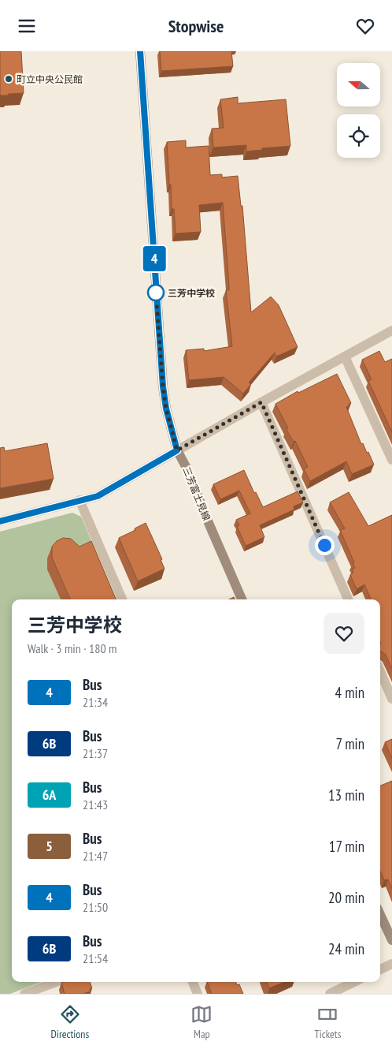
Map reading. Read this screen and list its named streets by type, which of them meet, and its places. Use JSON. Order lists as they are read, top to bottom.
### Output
{
  "streets": {
    "main road": ["三芳富士見線"]
  },
  "places": ["町立中央公民館", "三芳中学校"],
  "lines": ["bus line 4"],
  "north": "left",
  "page": {
    "header": "Stopwise",
    "on_map": "4",
    "heading": ["三芳中学校", "Walk · 3 min · 180 m"],
    "list": [
      {
        "mark": "4",
        "name": "Bus",
        "note": "21:34",
        "value": "4 min"
      },
      {
        "mark": "6B",
        "name": "Bus",
        "note": "21:37",
        "value": "7 min"
      },
      {
        "mark": "6A",
        "name": "Bus",
        "note": "21:43",
        "value": "13 min"
      },
      {
        "mark": "5",
        "name": "Bus",
        "note": "21:47",
        "value": "17 min"
      },
      {
        "mark": "4",
        "name": "Bus",
        "note": "21:50",
        "value": "20 min"
      },
      {
        "mark": "6B",
        "name": "Bus",
        "note": "21:54",
        "value": "24 min"
      }
    ],
    "tabs": ["Directions", "Map", "Tickets"]
  }
}
